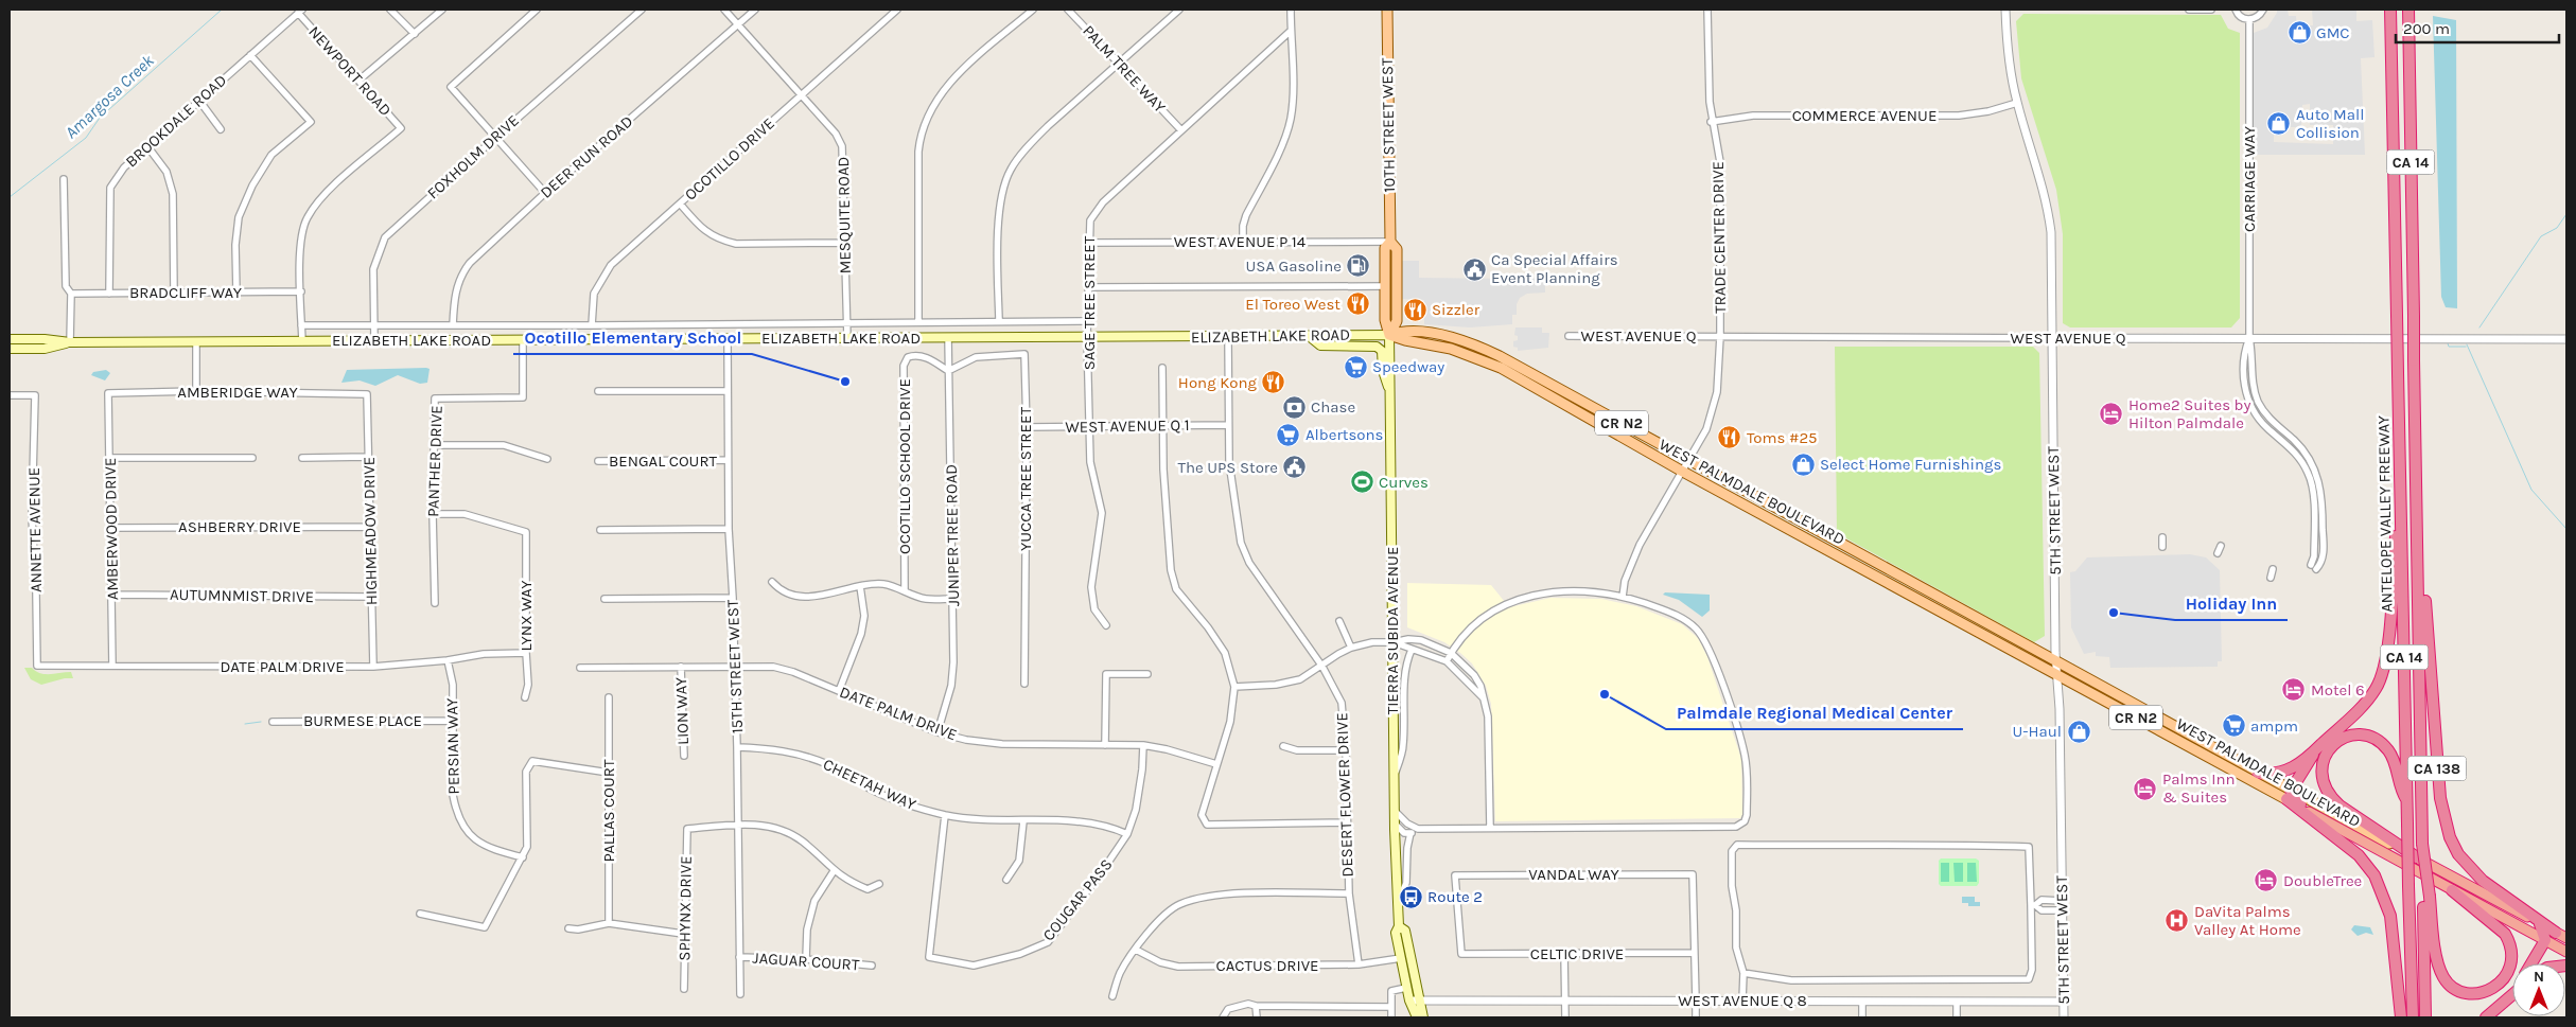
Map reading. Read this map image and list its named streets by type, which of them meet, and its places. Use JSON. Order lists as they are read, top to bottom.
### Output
{
  "streets": {
    "highway": [
      "CA 14",
      "CR N2",
      "WEST PALMDALE BOULEVARD",
      "ANTELOPE VALLEY FREEWAY",
      "CA 138"
    ],
    "main road": ["10TH STREET WEST", "ELIZABETH LAKE ROAD", "TIERRA SUBIDA AVENUE"],
    "street": [
      "PALM TREE WAY",
      "NEWPORT ROAD",
      "COMMERCE AVENUE",
      "BROOKDALE ROAD",
      "FOXHOLM DRIVE",
      "DEER RUN ROAD",
      "OCOTILLO DRIVE",
      "CARRIAGE WAY",
      "MESQUITE ROAD",
      "TRADE CENTER DRIVE",
      "WEST AVENUE P 14",
      "BRADCLIFF WAY",
      "SAGE TREE STREET",
      "WEST AVENUE Q",
      "AMBERIDGE WAY",
      "WEST AVENUE Q 1",
      "PANTHER DRIVE",
      "BENGAL COURT",
      "OCOTILLO SCHOOL DRIVE",
      "YUCCA TREE STREET",
      "5TH STREET WEST",
      "ASHBERRY DRIVE",
      "AMBERWOOD DRIVE",
      "ANNETTE AVENUE",
      "HIGHMEADOW DRIVE",
      "JUNIPER TREE ROAD",
      "AUTUMNMIST DRIVE",
      "LYNX WAY",
      "DATE PALM DRIVE",
      "15TH STREET WEST",
      "LION WAY",
      "BURMESE PLACE",
      "PERSIAN WAY",
      "CHEETAH WAY",
      "DESERT FLOWER DRIVE",
      "PALLAS COURT",
      "VANDAL WAY",
      "COUGAR PASS",
      "SPHYNX DRIVE",
      "CELTIC DRIVE",
      "JAGUAR COURT",
      "CACTUS DRIVE",
      "WEST AVENUE Q 8"
    ]
  },
  "crossings": [
    ["PALM TREE WAY", "SAGE TREE STREET"],
    ["NEWPORT ROAD", "BROOKDALE ROAD"],
    ["NEWPORT ROAD", "BRADCLIFF WAY"],
    ["COMMERCE AVENUE", "TRADE CENTER DRIVE"],
    ["COMMERCE AVENUE", "5TH STREET WEST"],
    ["BROOKDALE ROAD", "BRADCLIFF WAY"],
    ["10TH STREET WEST", "WEST AVENUE P 14"],
    ["10TH STREET WEST", "ELIZABETH LAKE ROAD"],
    ["10TH STREET WEST", "WEST PALMDALE BOULEVARD"],
    ["10TH STREET WEST", "TIERRA SUBIDA AVENUE"],
    ["FOXHOLM DRIVE", "ELIZABETH LAKE ROAD"],
    ["DEER RUN ROAD", "MESQUITE ROAD"],
    ["OCOTILLO DRIVE", "MESQUITE ROAD"],
    ["CARRIAGE WAY", "WEST AVENUE Q"],
    ["MESQUITE ROAD", "ELIZABETH LAKE ROAD"],
    ["TRADE CENTER DRIVE", "WEST AVENUE Q"],
    ["TRADE CENTER DRIVE", "WEST PALMDALE BOULEVARD"],
    ["WEST AVENUE P 14", "SAGE TREE STREET"],
    ["SAGE TREE STREET", "ELIZABETH LAKE ROAD"],
    ["SAGE TREE STREET", "WEST AVENUE Q 1"],
    ["ELIZABETH LAKE ROAD", "PANTHER DRIVE"],
    ["ELIZABETH LAKE ROAD", "WEST PALMDALE BOULEVARD"],
    ["ELIZABETH LAKE ROAD", "JUNIPER TREE ROAD"],
    ["ELIZABETH LAKE ROAD", "TIERRA SUBIDA AVENUE"],
    ["ELIZABETH LAKE ROAD", "15TH STREET WEST"],
    ["ELIZABETH LAKE ROAD", "DESERT FLOWER DRIVE"],
    ["WEST AVENUE Q", "5TH STREET WEST"],
    ["AMBERIDGE WAY", "AMBERWOOD DRIVE"],
    ["AMBERIDGE WAY", "HIGHMEADOW DRIVE"],
    ["CR N2", "WEST PALMDALE BOULEVARD"],
    ["CR N2", "CA 138"],
    ["WEST AVENUE Q 1", "YUCCA TREE STREET"],
    ["WEST AVENUE Q 1", "DESERT FLOWER DRIVE"],
    ["PANTHER DRIVE", "LYNX WAY"],
    ["BENGAL COURT", "15TH STREET WEST"],
    ["OCOTILLO SCHOOL DRIVE", "YUCCA TREE STREET"],
    ["OCOTILLO SCHOOL DRIVE", "JUNIPER TREE ROAD"],
    ["YUCCA TREE STREET", "JUNIPER TREE ROAD"],
    ["WEST PALMDALE BOULEVARD", "5TH STREET WEST"],
    ["WEST PALMDALE BOULEVARD", "TIERRA SUBIDA AVENUE"],
    ["5TH STREET WEST", "WEST AVENUE Q 8"],
    ["ANTELOPE VALLEY FREEWAY", "CA 138"],
    ["ASHBERRY DRIVE", "AMBERWOOD DRIVE"],
    ["ASHBERRY DRIVE", "HIGHMEADOW DRIVE"],
    ["AMBERWOOD DRIVE", "AUTUMNMIST DRIVE"],
    ["AMBERWOOD DRIVE", "DATE PALM DRIVE"],
    ["ANNETTE AVENUE", "DATE PALM DRIVE"],
    ["HIGHMEADOW DRIVE", "AUTUMNMIST DRIVE"],
    ["HIGHMEADOW DRIVE", "DATE PALM DRIVE"],
    ["JUNIPER TREE ROAD", "DATE PALM DRIVE"],
    ["LYNX WAY", "DATE PALM DRIVE"],
    ["TIERRA SUBIDA AVENUE", "CACTUS DRIVE"],
    ["TIERRA SUBIDA AVENUE", "WEST AVENUE Q 8"],
    ["DATE PALM DRIVE", "15TH STREET WEST"],
    ["DATE PALM DRIVE", "LION WAY"],
    ["DATE PALM DRIVE", "PERSIAN WAY"],
    ["DATE PALM DRIVE", "COUGAR PASS"],
    ["15TH STREET WEST", "CHEETAH WAY"],
    ["15TH STREET WEST", "SPHYNX DRIVE"],
    ["15TH STREET WEST", "JAGUAR COURT"],
    ["BURMESE PLACE", "PERSIAN WAY"],
    ["CHEETAH WAY", "COUGAR PASS"],
    ["DESERT FLOWER DRIVE", "CACTUS DRIVE"],
    ["VANDAL WAY", "CELTIC DRIVE"]
  ],
  "water": ["Amargosa Creek"],
  "places": {
    "shop": [
      "GMC",
      "Auto Mall Collision",
      "Select Home Furnishings",
      "U-Haul"
    ],
    "fuel station": ["USA Gasoline"],
    "public building": ["Ca Special Affairs Event Planning", "The UPS Store"],
    "restaurant": [
      "El Toreo West",
      "Sizzler",
      "Hong Kong",
      "Toms #25"
    ],
    "supermarket": ["Speedway", "Albertsons", "ampm"],
    "other": ["Ocotillo Elementary School", "Holiday Inn", "Palmdale Regional Medical Center"],
    "bank": ["Chase"],
    "hotel": [
      "Home2 Suites by Hilton Palmdale",
      "Motel 6",
      "Palms Inn & Suites",
      "DoubleTree"
    ],
    "sports": ["Curves"],
    "bus stop": ["Route 2"],
    "hospital": ["DaVita Palms Valley At Home"]
  },
  "scale_bar": "200 m",
  "north": "top"
}
